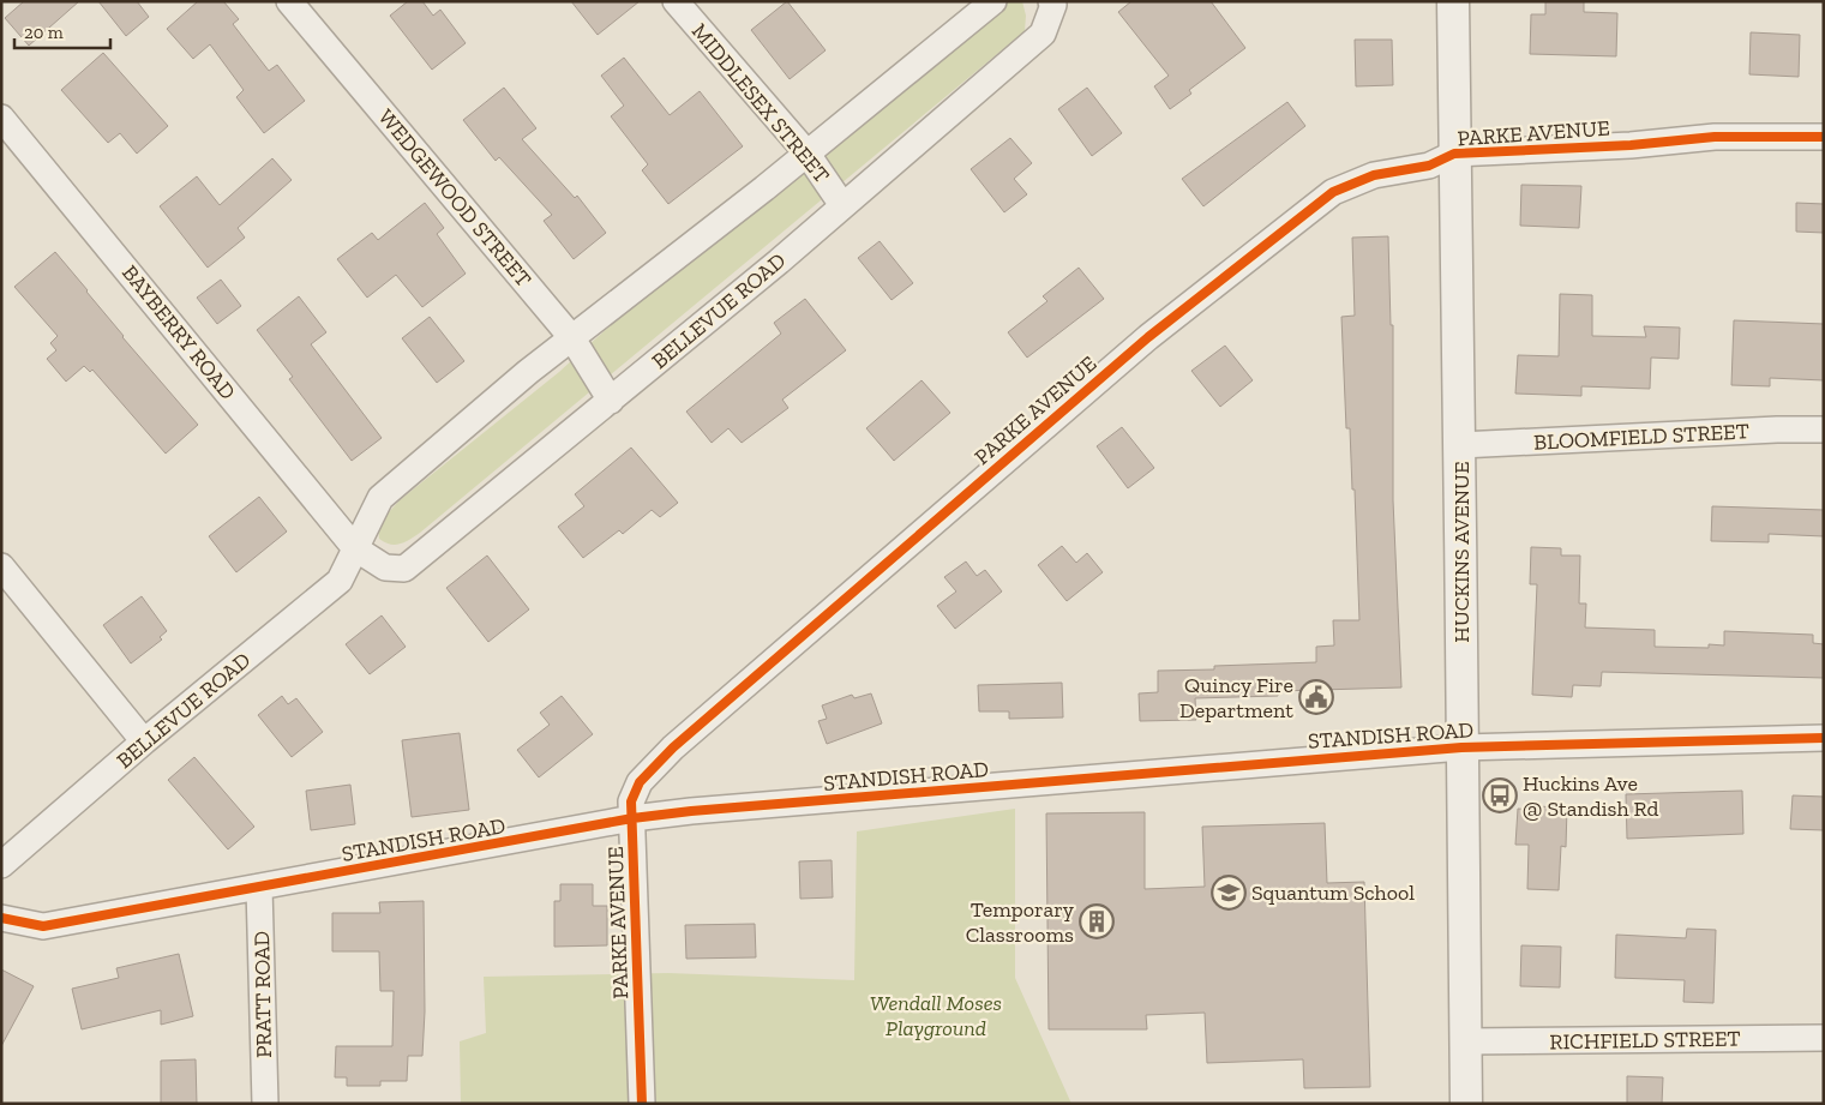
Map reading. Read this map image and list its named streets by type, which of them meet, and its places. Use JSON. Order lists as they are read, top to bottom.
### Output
{
  "streets": {
    "street": [
      "MIDDLESEX STREET",
      "PARKE AVENUE",
      "WEDGEWOOD STREET",
      "BELLEVUE ROAD",
      "BAYBERRY ROAD",
      "BLOOMFIELD STREET",
      "HUCKINS AVENUE",
      "STANDISH ROAD",
      "PRATT ROAD",
      "RICHFIELD STREET"
    ]
  },
  "crossings": [
    ["MIDDLESEX STREET", "BELLEVUE ROAD"],
    ["PARKE AVENUE", "HUCKINS AVENUE"],
    ["PARKE AVENUE", "STANDISH ROAD"],
    ["WEDGEWOOD STREET", "BELLEVUE ROAD"],
    ["BELLEVUE ROAD", "BAYBERRY ROAD"],
    ["BLOOMFIELD STREET", "HUCKINS AVENUE"],
    ["HUCKINS AVENUE", "STANDISH ROAD"],
    ["HUCKINS AVENUE", "RICHFIELD STREET"],
    ["STANDISH ROAD", "PRATT ROAD"]
  ],
  "parks": ["Wendall Moses Playground"],
  "places": {
    "public building": ["Quincy Fire Department"],
    "bus stop": ["Huckins Ave @ Standish Rd"],
    "school or university": ["Squantum School"],
    "building": ["Temporary Classrooms"]
  },
  "scale_bar": "20 m"
}
